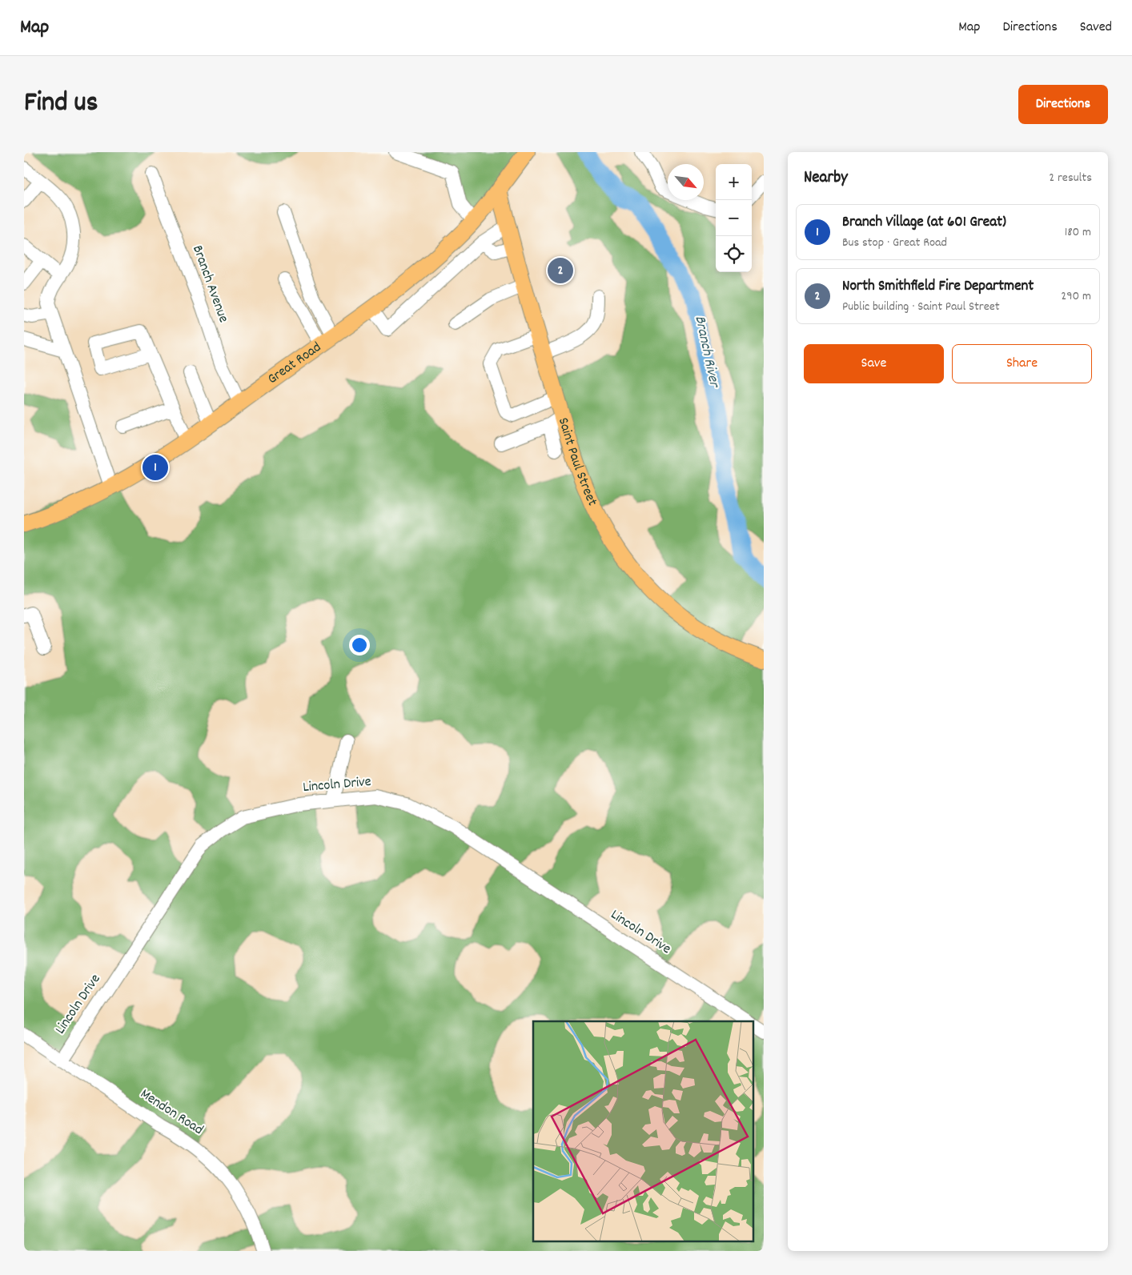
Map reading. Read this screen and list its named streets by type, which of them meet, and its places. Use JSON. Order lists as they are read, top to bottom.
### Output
{
  "streets": {
    "main road": ["Great Road", "Saint Paul Street"],
    "street": ["Branch Avenue", "Lincoln Drive", "Mendon Road"]
  },
  "crossings": [
    ["Branch Avenue", "Great Road"],
    ["Great Road", "Saint Paul Street"],
    ["Lincoln Drive", "Mendon Road"]
  ],
  "water": ["Branch River"],
  "north": "bottom right",
  "page": {
    "header": "Map",
    "nav": ["Map", "Directions", "Saved"],
    "title": "Find us",
    "buttons": [
      "Directions",
      ["Save", "Share"]
    ],
    "heading": ["Nearby", "2 results"],
    "map_buttons": ["+", "−"],
    "list": [
      {
        "mark": "1",
        "name": "Branch Village (at 601 Great)",
        "note": "Bus stop · Great Road",
        "value": "180 m"
      },
      {
        "mark": "2",
        "name": "North Smithfield Fire Department",
        "note": "Public building · Saint Paul Street",
        "value": "290 m"
      }
    ],
    "pins": ["2", "1"]
  }
}
